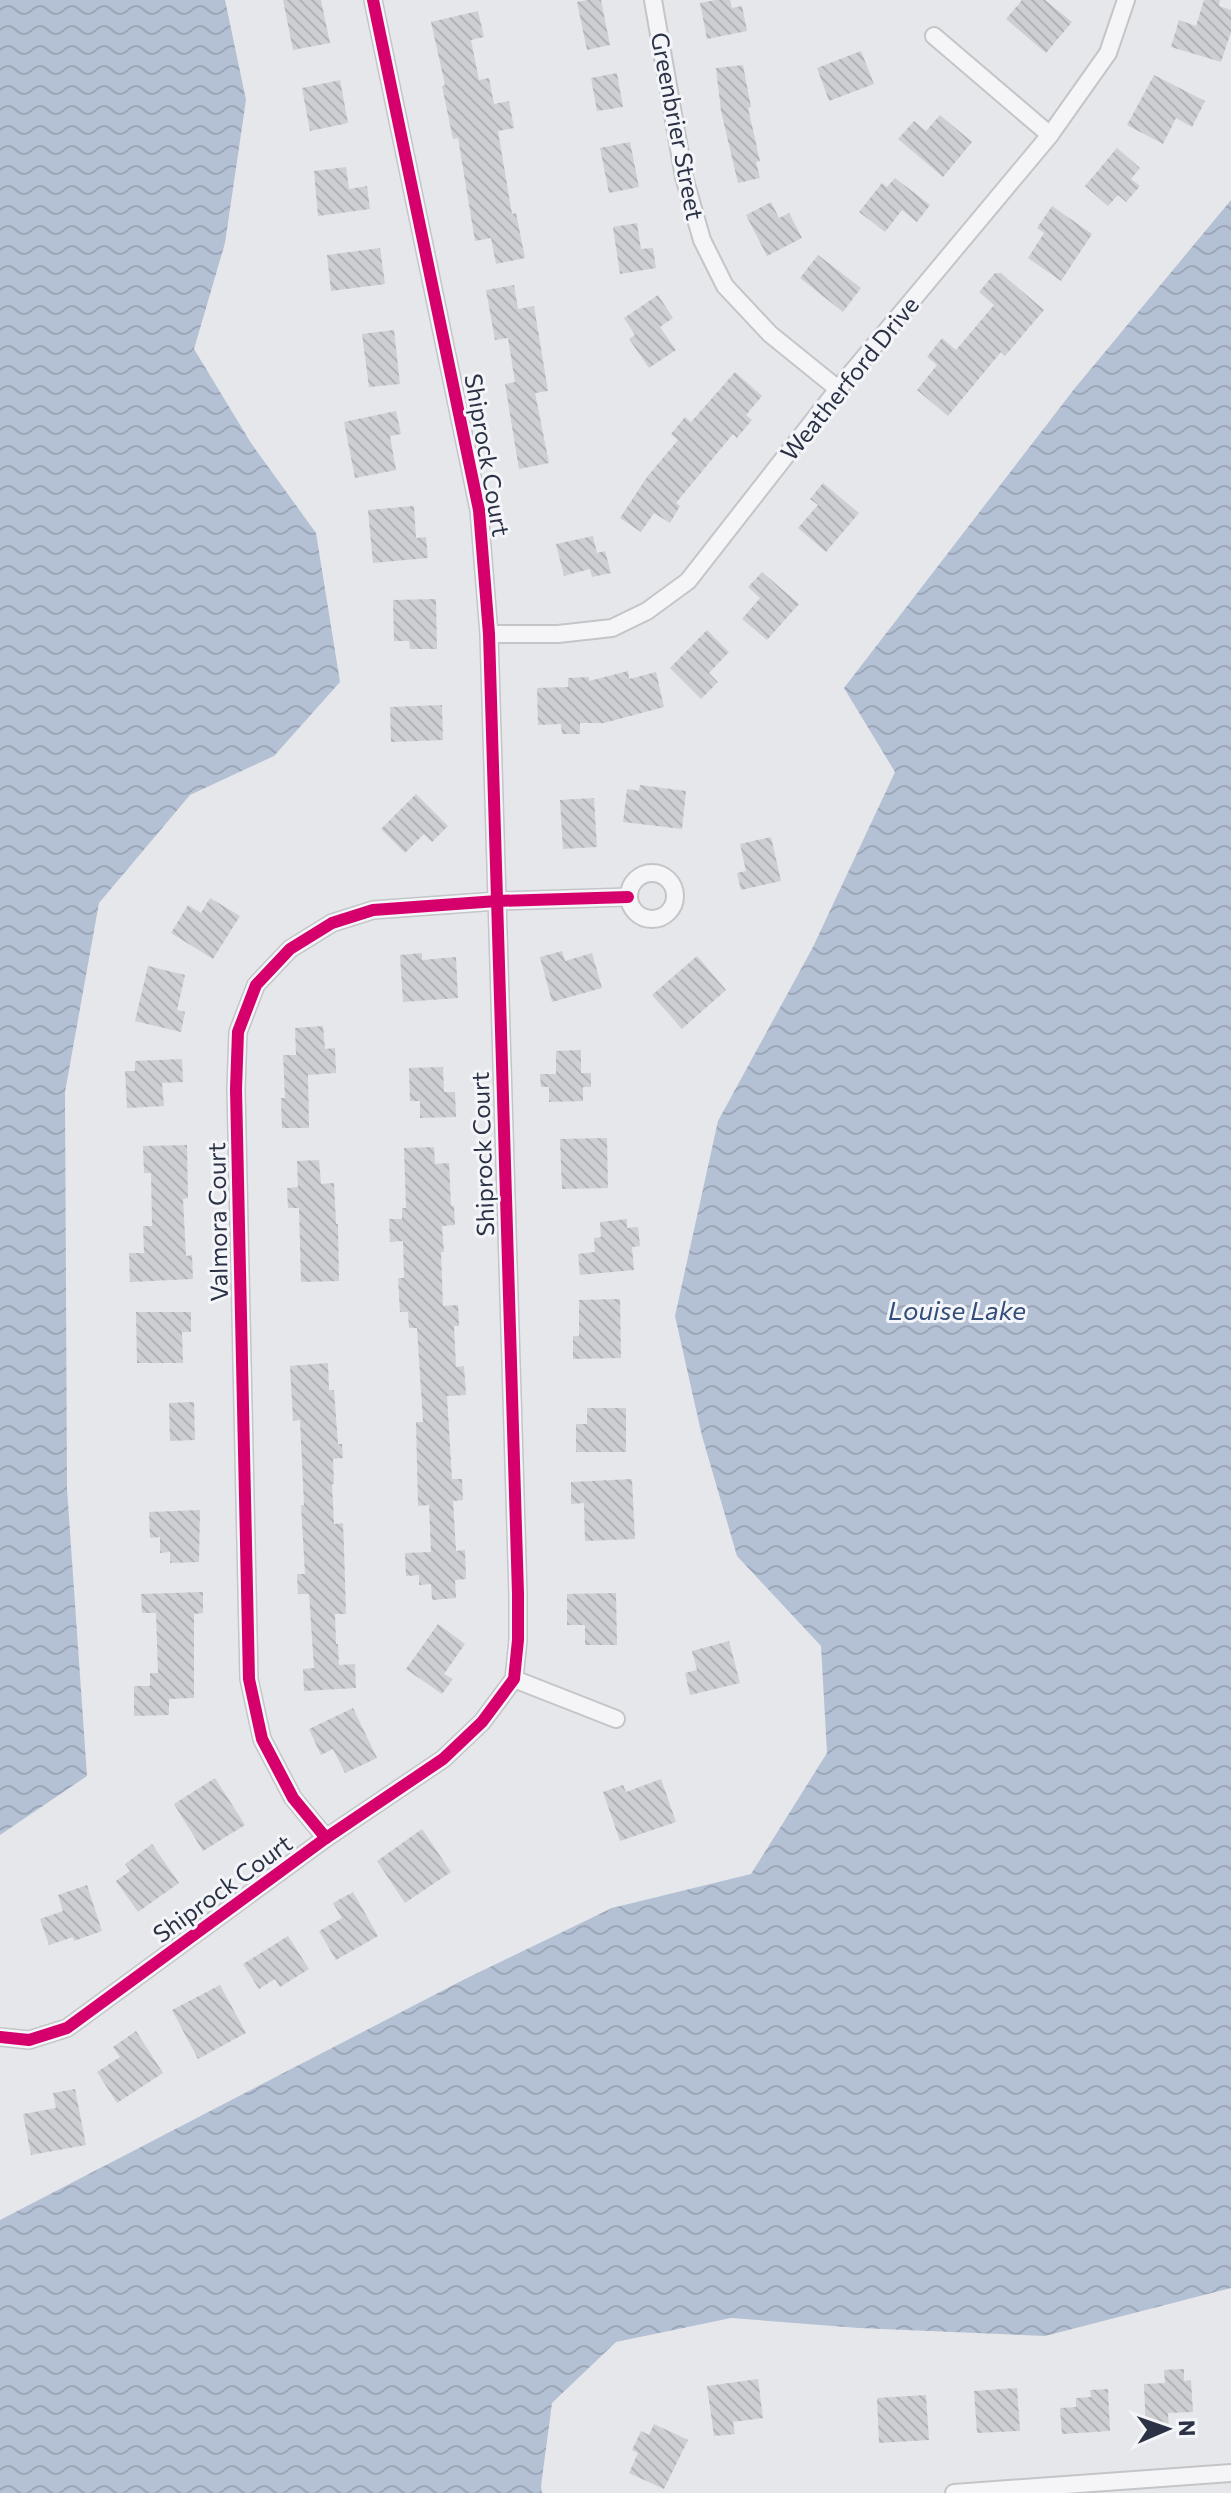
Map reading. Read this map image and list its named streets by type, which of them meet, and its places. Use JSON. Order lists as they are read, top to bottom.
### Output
{
  "streets": {
    "street": [
      "Greenbrier Street",
      "Weatherford Drive",
      "Shiprock Court",
      "Valmora Court"
    ]
  },
  "crossings": [
    ["Greenbrier Street", "Weatherford Drive"],
    ["Weatherford Drive", "Shiprock Court"],
    ["Shiprock Court", "Valmora Court"]
  ],
  "water": ["Louise Lake"],
  "north": "right"
}
